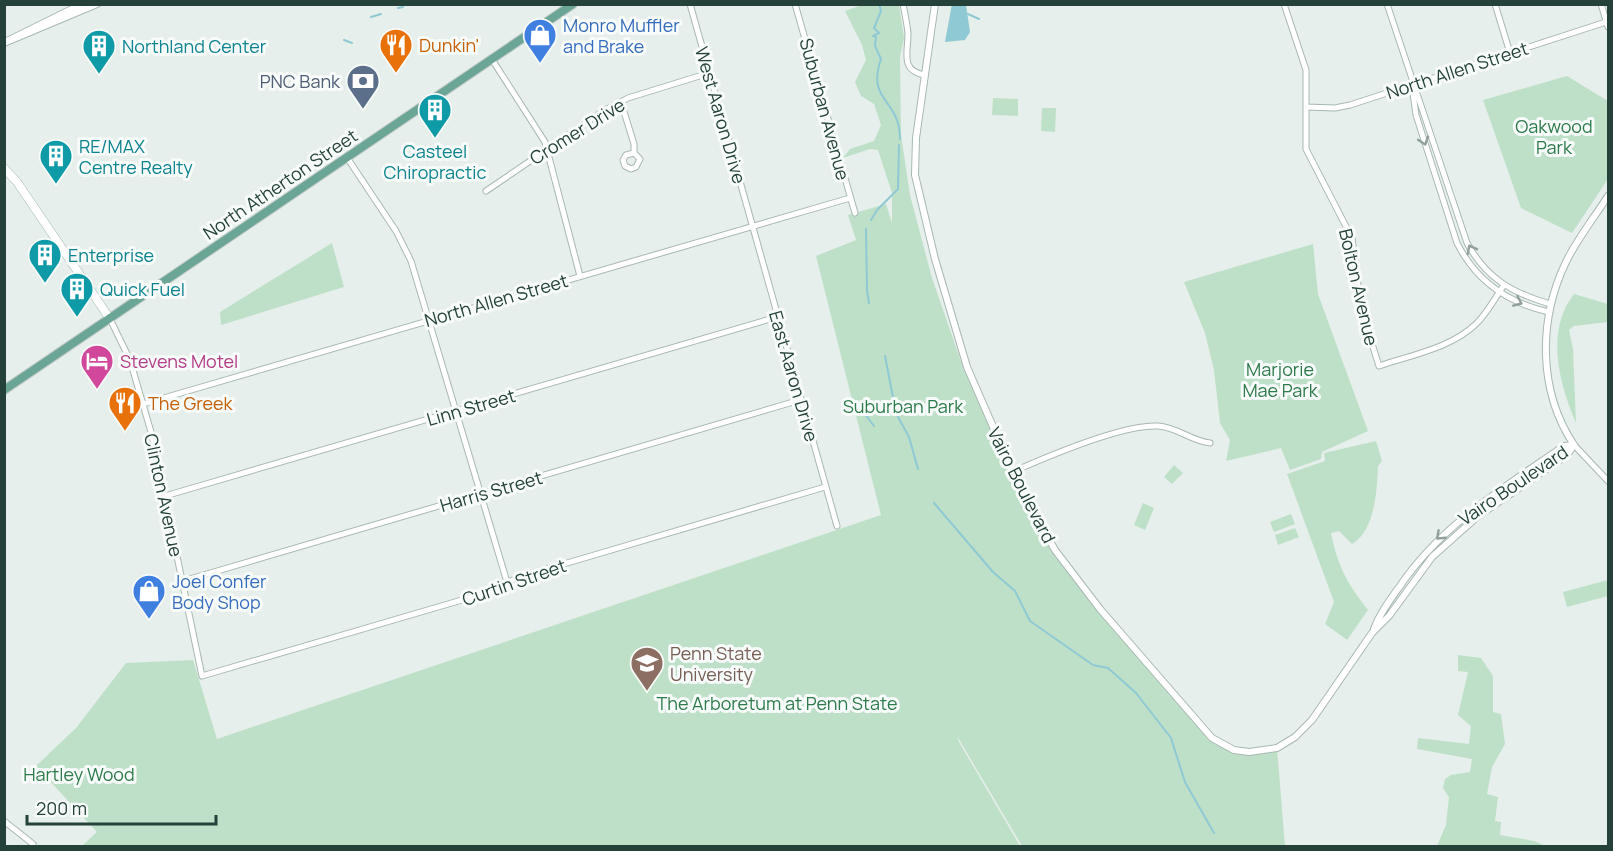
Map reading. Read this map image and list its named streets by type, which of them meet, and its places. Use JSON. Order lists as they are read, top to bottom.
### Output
{
  "streets": {
    "main road": ["North Atherton Street"],
    "street": [
      "North Allen Street",
      "Suburban Avenue",
      "West Aaron Drive",
      "Cromer Drive",
      "Bolton Avenue",
      "East Aaron Drive",
      "Linn Street",
      "Vairo Boulevard",
      "Harris Street",
      "Clinton Avenue",
      "Curtin Street"
    ]
  },
  "crossings": [
    ["North Allen Street", "Suburban Avenue"],
    ["North Allen Street", "West Aaron Drive"],
    ["North Allen Street", "Bolton Avenue"],
    ["North Allen Street", "East Aaron Drive"],
    ["North Allen Street", "Clinton Avenue"],
    ["West Aaron Drive", "Cromer Drive"],
    ["West Aaron Drive", "East Aaron Drive"],
    ["North Atherton Street", "Clinton Avenue"],
    ["East Aaron Drive", "Linn Street"],
    ["East Aaron Drive", "Harris Street"],
    ["East Aaron Drive", "Curtin Street"],
    ["Linn Street", "Clinton Avenue"],
    ["Harris Street", "Clinton Avenue"],
    ["Clinton Avenue", "Curtin Street"]
  ],
  "parks": [
    "Oakwood Park",
    "Marjorie Mae Park",
    "Suburban Park",
    "The Arboretum at Penn State",
    "Hartley Wood"
  ],
  "places": {
    "shop": ["Monro Muffler and Brake", "Joel Confer Body Shop"],
    "restaurant": ["Dunkin'", "The Greek"],
    "building": [
      "Northland Center",
      "Casteel Chiropractic",
      "RE/MAX Centre Realty",
      "Enterprise",
      "Quick Fuel"
    ],
    "bank": ["PNC Bank"],
    "hotel": ["Stevens Motel"],
    "school or university": ["Penn State University"]
  },
  "scale_bar": "200 m"
}
